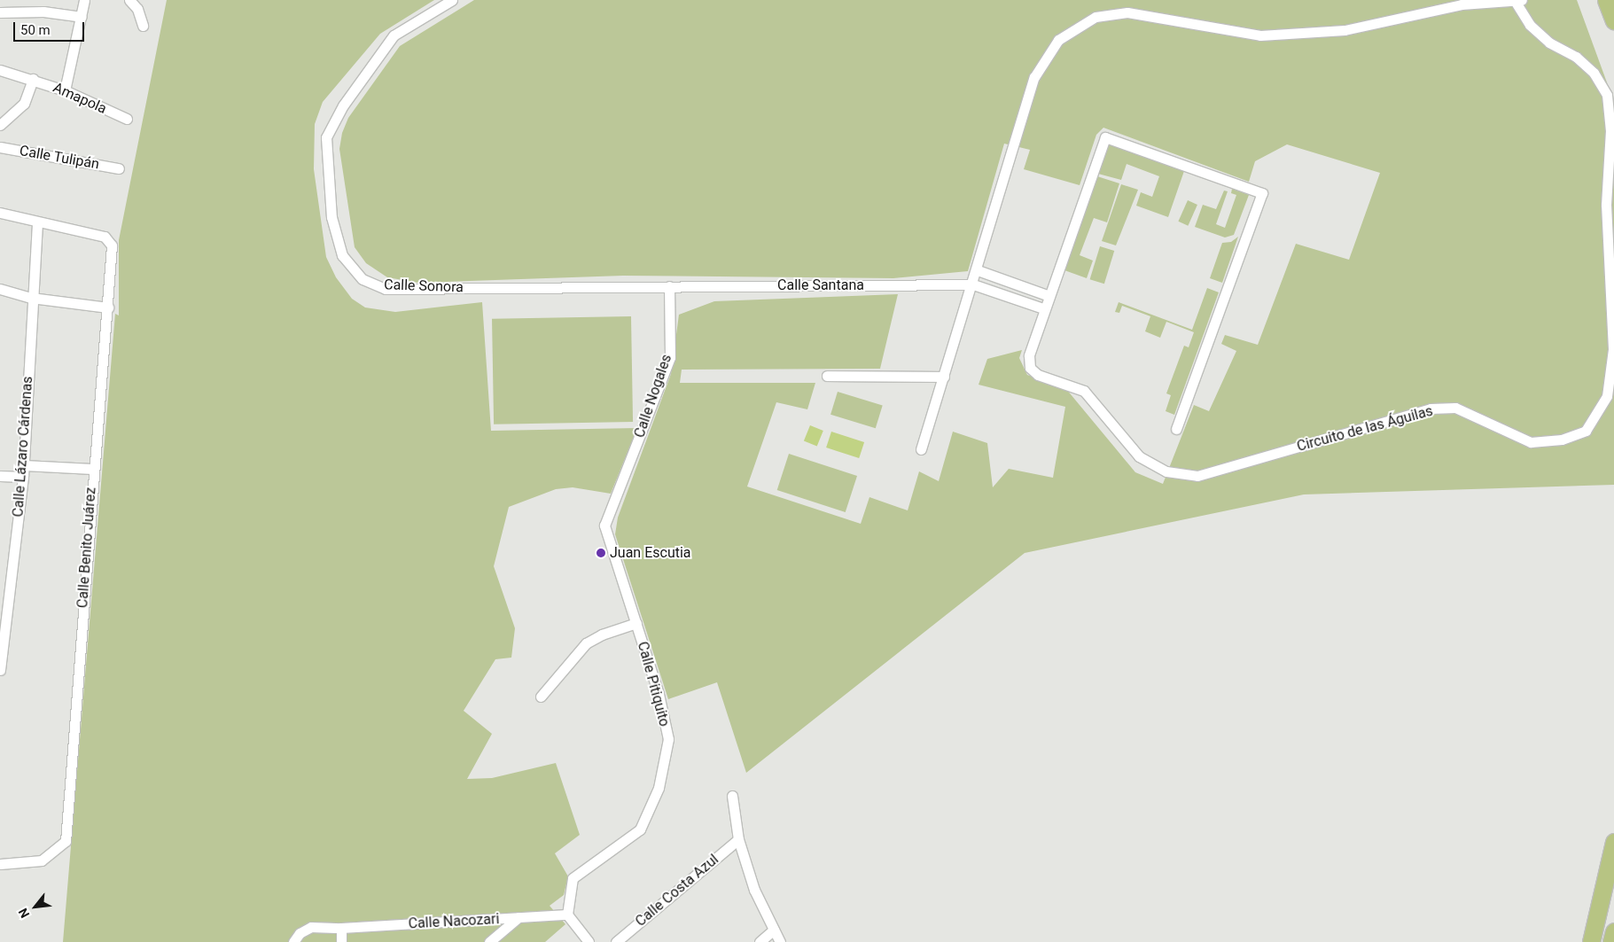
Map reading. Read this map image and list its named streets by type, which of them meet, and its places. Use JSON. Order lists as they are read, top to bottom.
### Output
{
  "streets": {
    "street": [
      "Amapola",
      "Calle Tulipán",
      "Calle Santana",
      "Calle Sonora",
      "Calle Nogales",
      "Circuito de las Águilas",
      "Calle Lázaro Cárdenas",
      "Calle Benito Juárez",
      "Calle Pitiquito",
      "Calle Costa Azul",
      "Calle Nacozari"
    ]
  },
  "crossings": [
    ["Calle Santana", "Calle Sonora"],
    ["Calle Santana", "Calle Nogales"],
    ["Calle Santana", "Circuito de las Águilas"],
    ["Calle Sonora", "Calle Nogales"],
    ["Calle Nogales", "Calle Pitiquito"],
    ["Calle Lázaro Cárdenas", "Calle Benito Juárez"],
    ["Calle Pitiquito", "Calle Nacozari"]
  ],
  "places": ["Juan Escutia"],
  "scale_bar": "50 m",
  "north": "bottom left"
}
